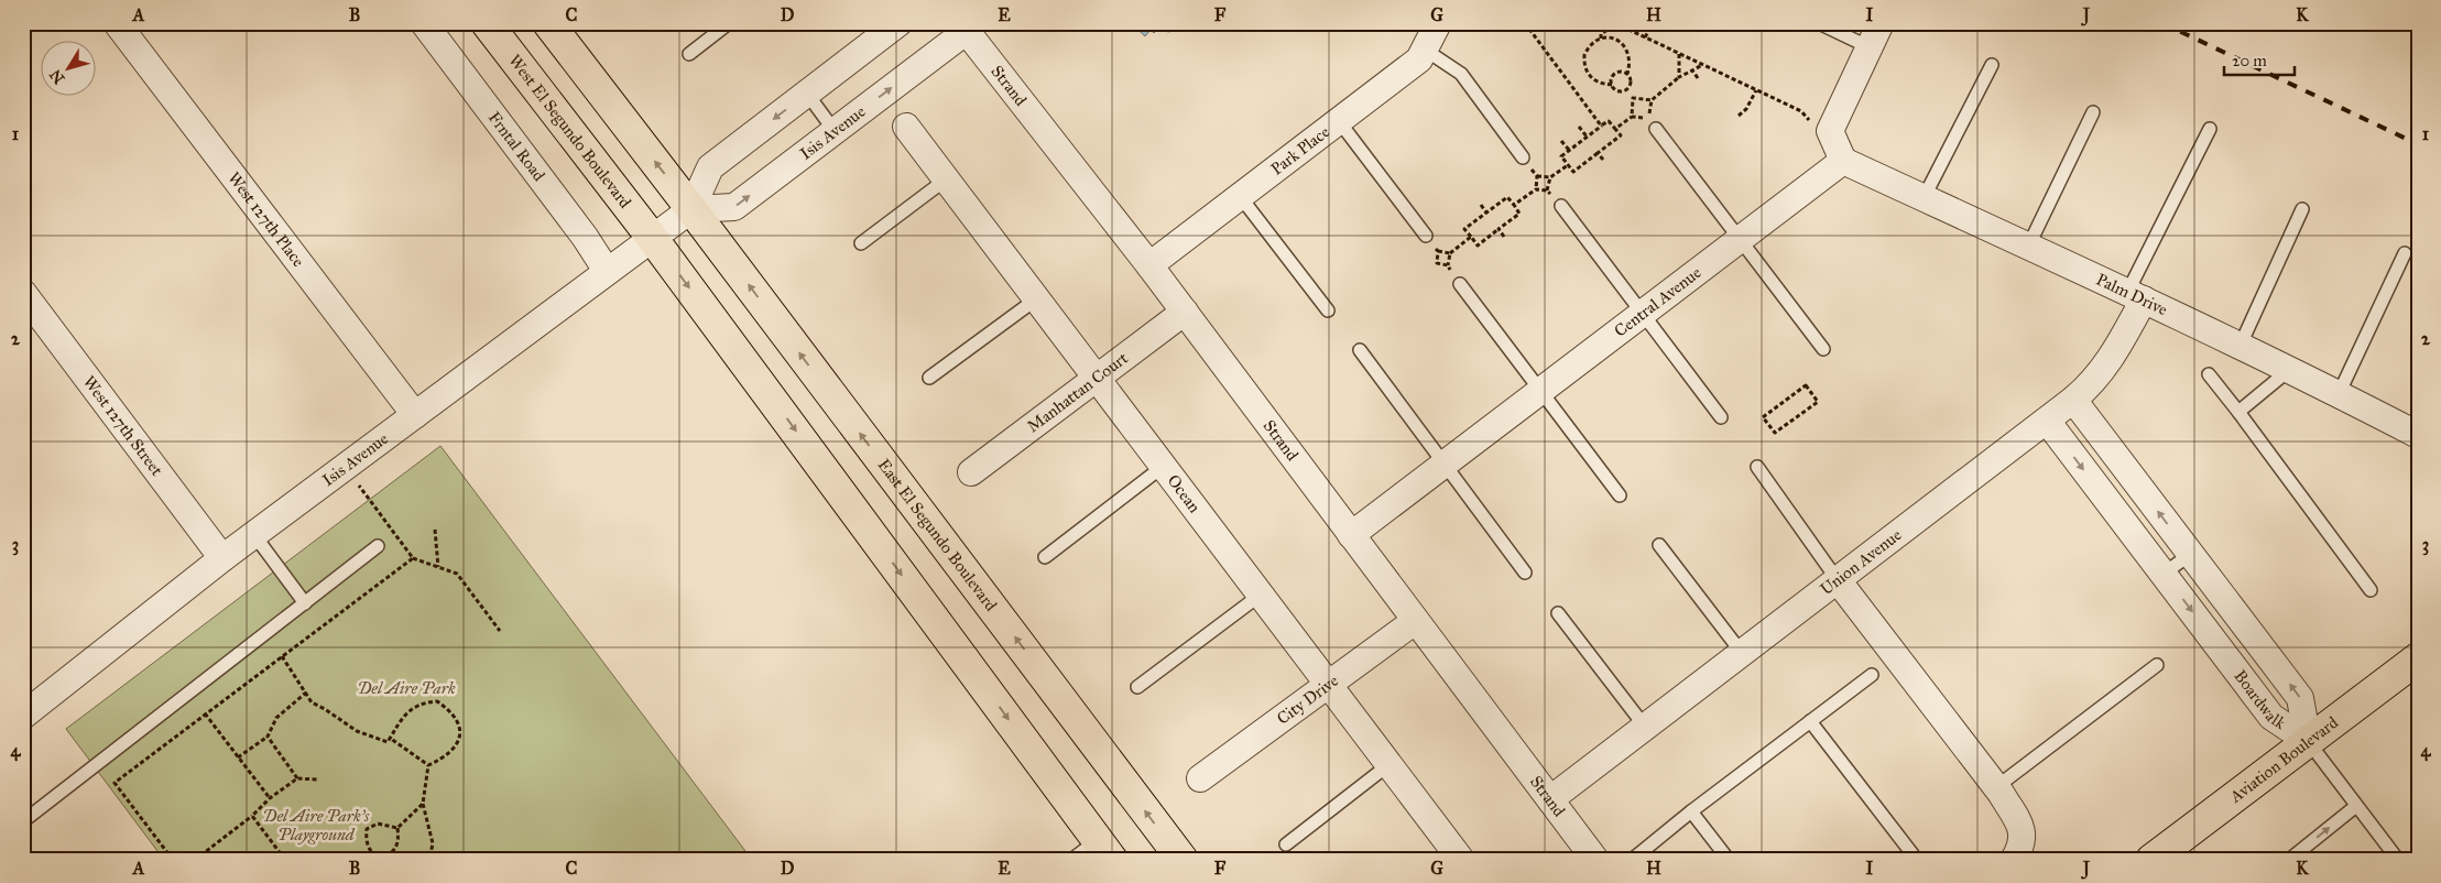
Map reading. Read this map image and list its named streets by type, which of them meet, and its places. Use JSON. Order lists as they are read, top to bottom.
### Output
{
  "streets": {
    "main road": ["West El Segundo Boulevard", "East El Segundo Boulevard", "Aviation Boulevard"],
    "street": [
      "Strand",
      "Isis Avenue",
      "Frntal Road",
      "Park Place",
      "West 127th Place",
      "Palm Drive",
      "Central Avenue",
      "Manhattan Court",
      "West 127th Street",
      "Ocean",
      "Union Avenue",
      "Boardwalk",
      "City Drive"
    ]
  },
  "crossings": [
    ["Strand", "Isis Avenue"],
    ["Strand", "Park Place"],
    ["Strand", "Central Avenue"],
    ["Strand", "Manhattan Court"],
    ["Strand", "Union Avenue"],
    ["Strand", "City Drive"],
    ["West El Segundo Boulevard", "Isis Avenue"],
    ["Isis Avenue", "Frntal Road"],
    ["Isis Avenue", "West 127th Place"],
    ["Isis Avenue", "West 127th Street"],
    ["Isis Avenue", "East El Segundo Boulevard"],
    ["Palm Drive", "Central Avenue"],
    ["Palm Drive", "Union Avenue"],
    ["Manhattan Court", "Ocean"],
    ["Ocean", "City Drive"],
    ["Union Avenue", "Boardwalk"],
    ["Boardwalk", "Aviation Boulevard"]
  ],
  "parks": ["Del Aire Park", "Del Aire Park's Playground"],
  "scale_bar": "20 m",
  "north": "bottom left",
  "grid": {
    "columns": [
      "A",
      "B",
      "C",
      "D",
      "E",
      "F",
      "G",
      "H",
      "I",
      "J",
      "K"
    ],
    "rows": [
      "1",
      "2",
      "3",
      "4"
    ]
  }
}
